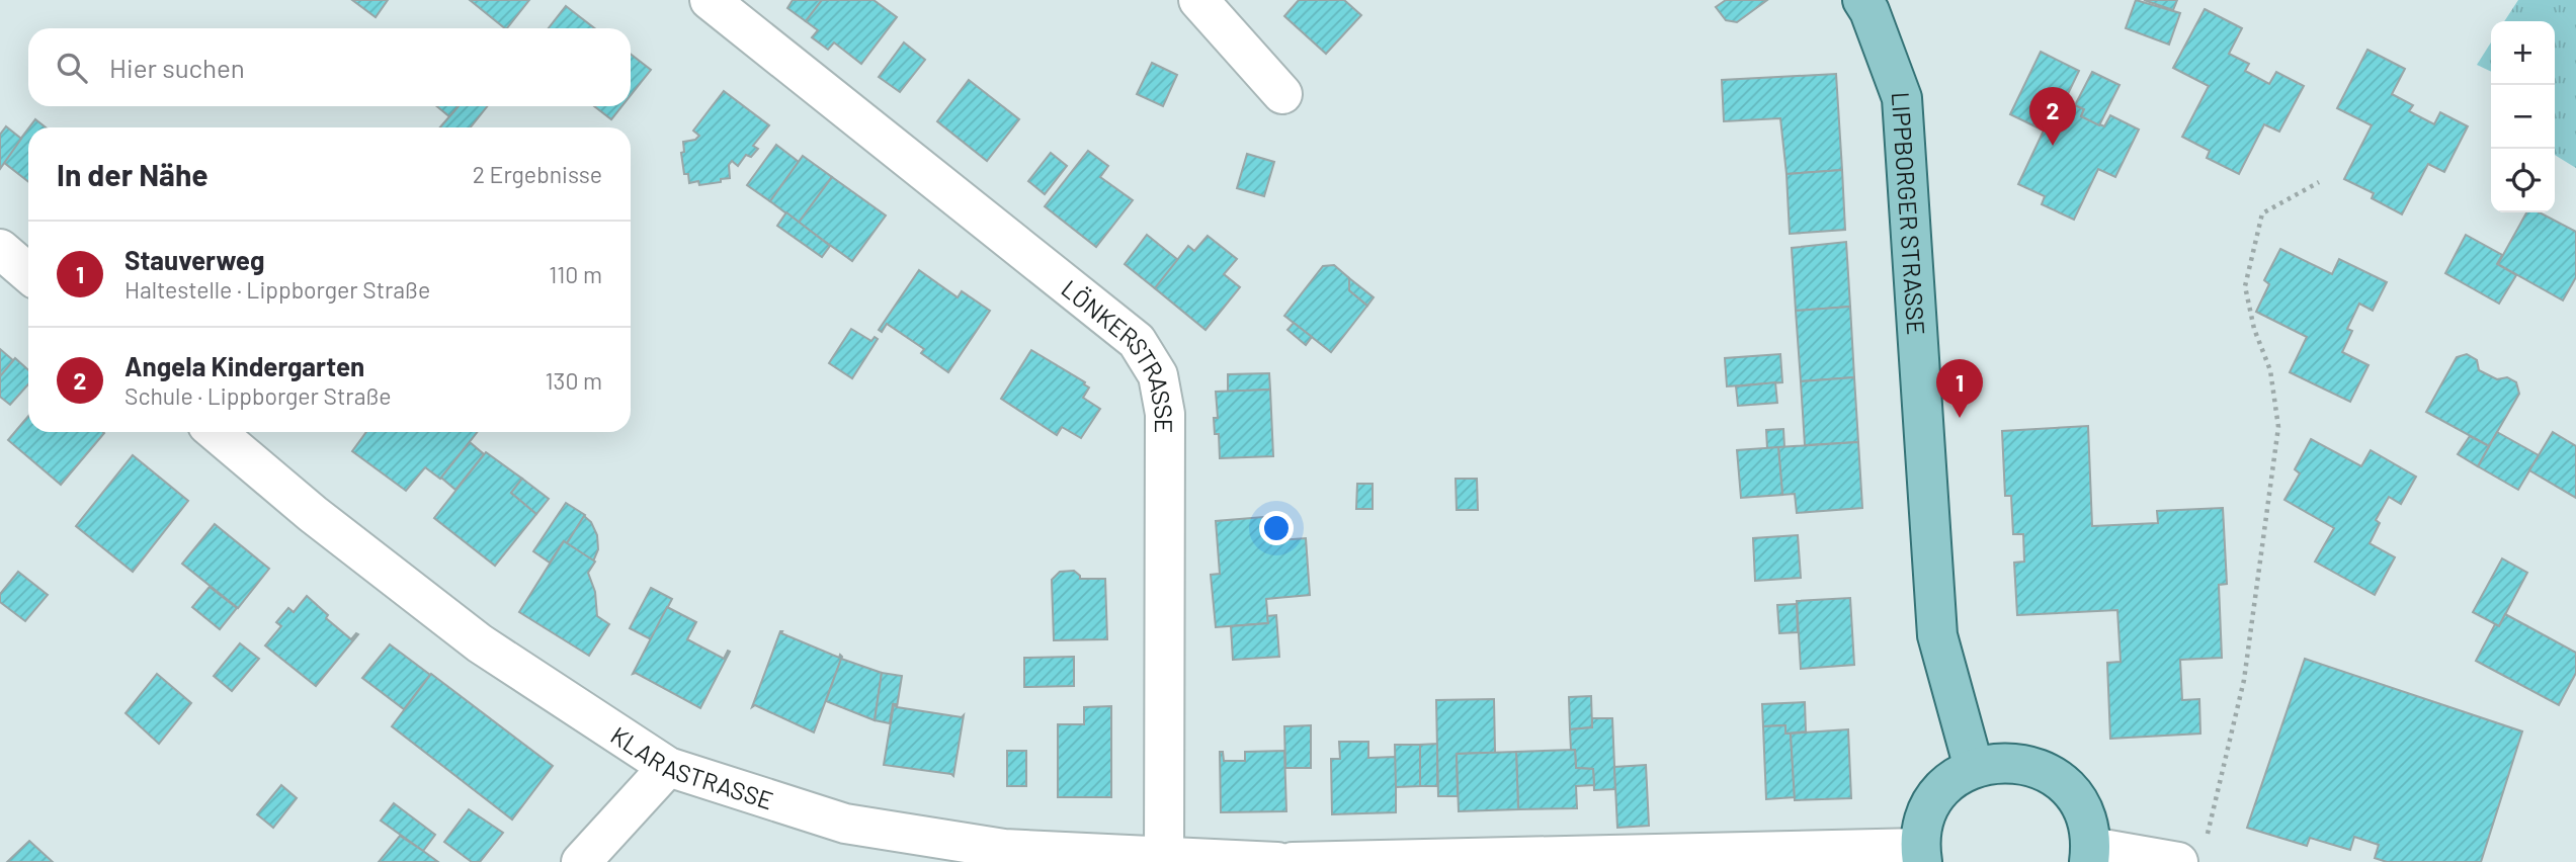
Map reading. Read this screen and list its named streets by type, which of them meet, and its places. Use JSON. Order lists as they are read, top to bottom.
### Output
{
  "streets": {
    "main road": ["LIPPBORGER STRASSE"],
    "street": ["LÖNKERSTRASSE", "KLARASTRASSE"]
  },
  "crossings": [
    ["LÖNKERSTRASSE", "KLARASTRASSE"]
  ],
  "page": {
    "map_buttons": ["+", "−"],
    "search": "Hier suchen",
    "pins": ["2", "1"],
    "heading": ["In der Nähe", "2 Ergebnisse"],
    "list": [
      {
        "mark": "1",
        "name": "Stauverweg",
        "note": "Haltestelle · Lippborger Straße",
        "value": "110 m"
      },
      {
        "mark": "2",
        "name": "Angela Kindergarten",
        "note": "Schule · Lippborger Straße",
        "value": "130 m"
      }
    ]
  }
}
